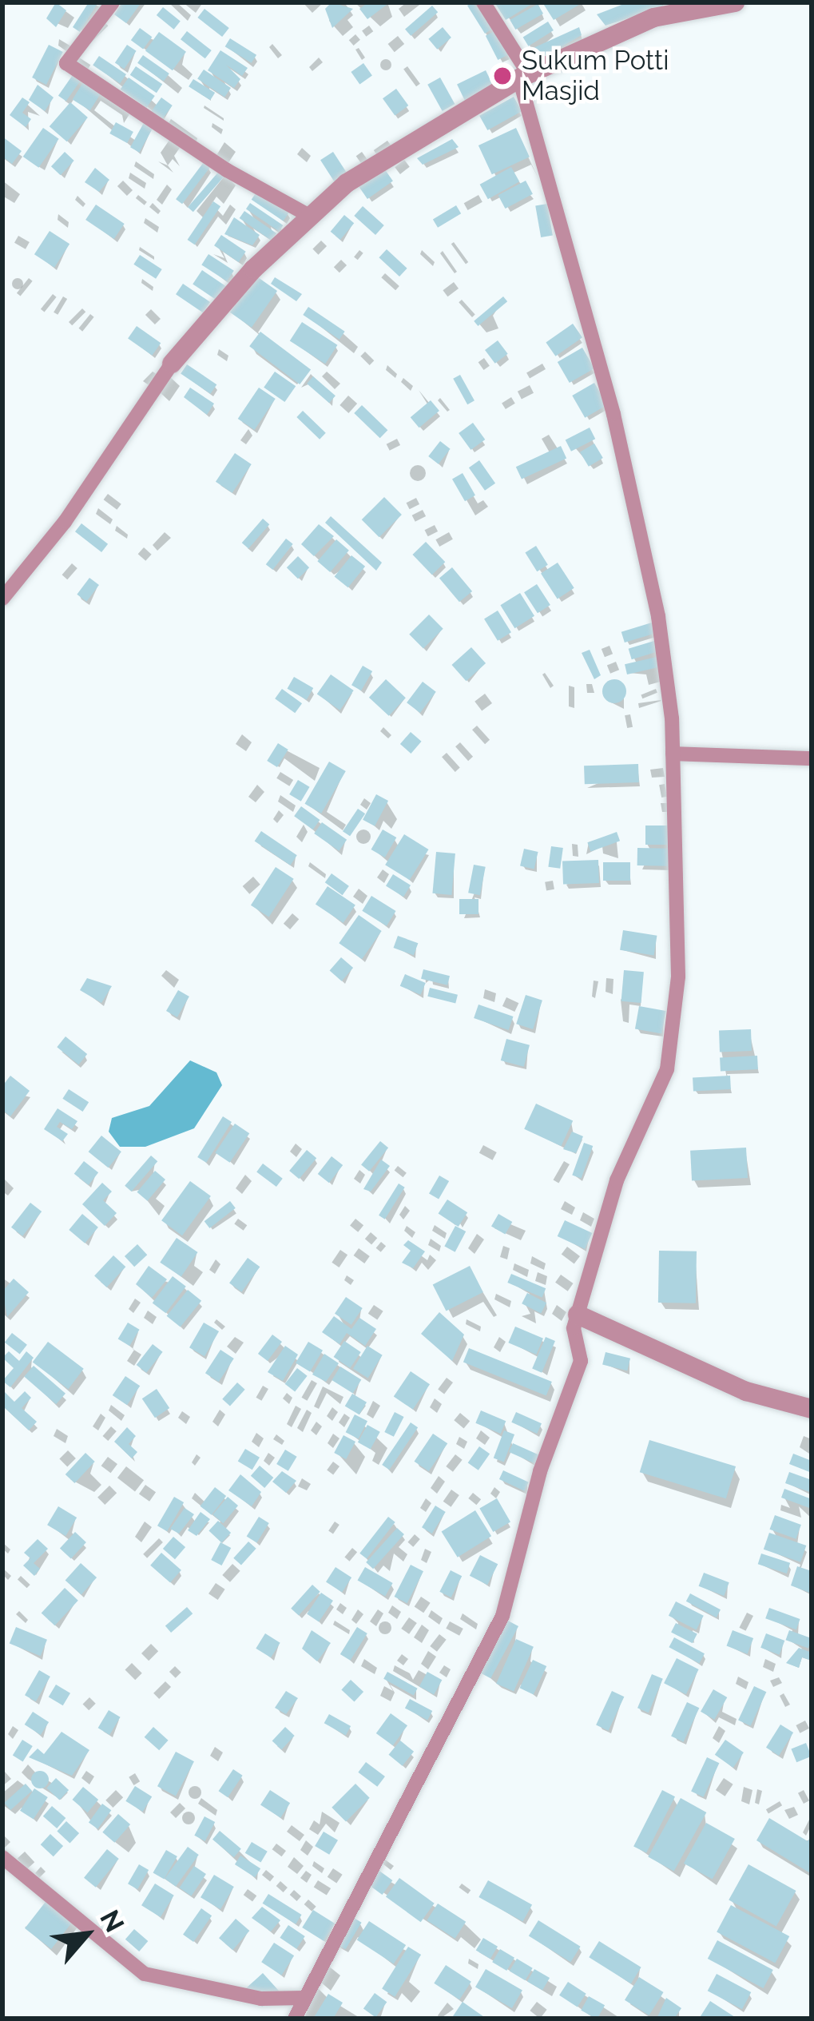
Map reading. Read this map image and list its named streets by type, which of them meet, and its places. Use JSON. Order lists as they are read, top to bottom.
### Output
{
  "places": ["Sukum Potti Masjid"],
  "north": "top right"
}
